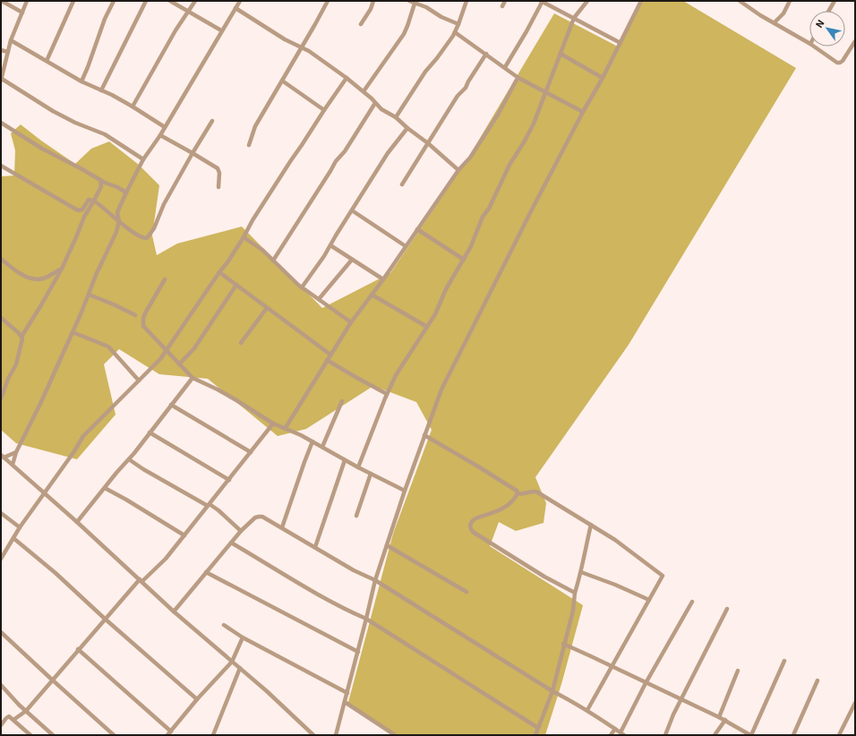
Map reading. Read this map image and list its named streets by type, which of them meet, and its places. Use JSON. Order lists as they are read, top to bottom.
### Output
{
  "north": "top left"
}
